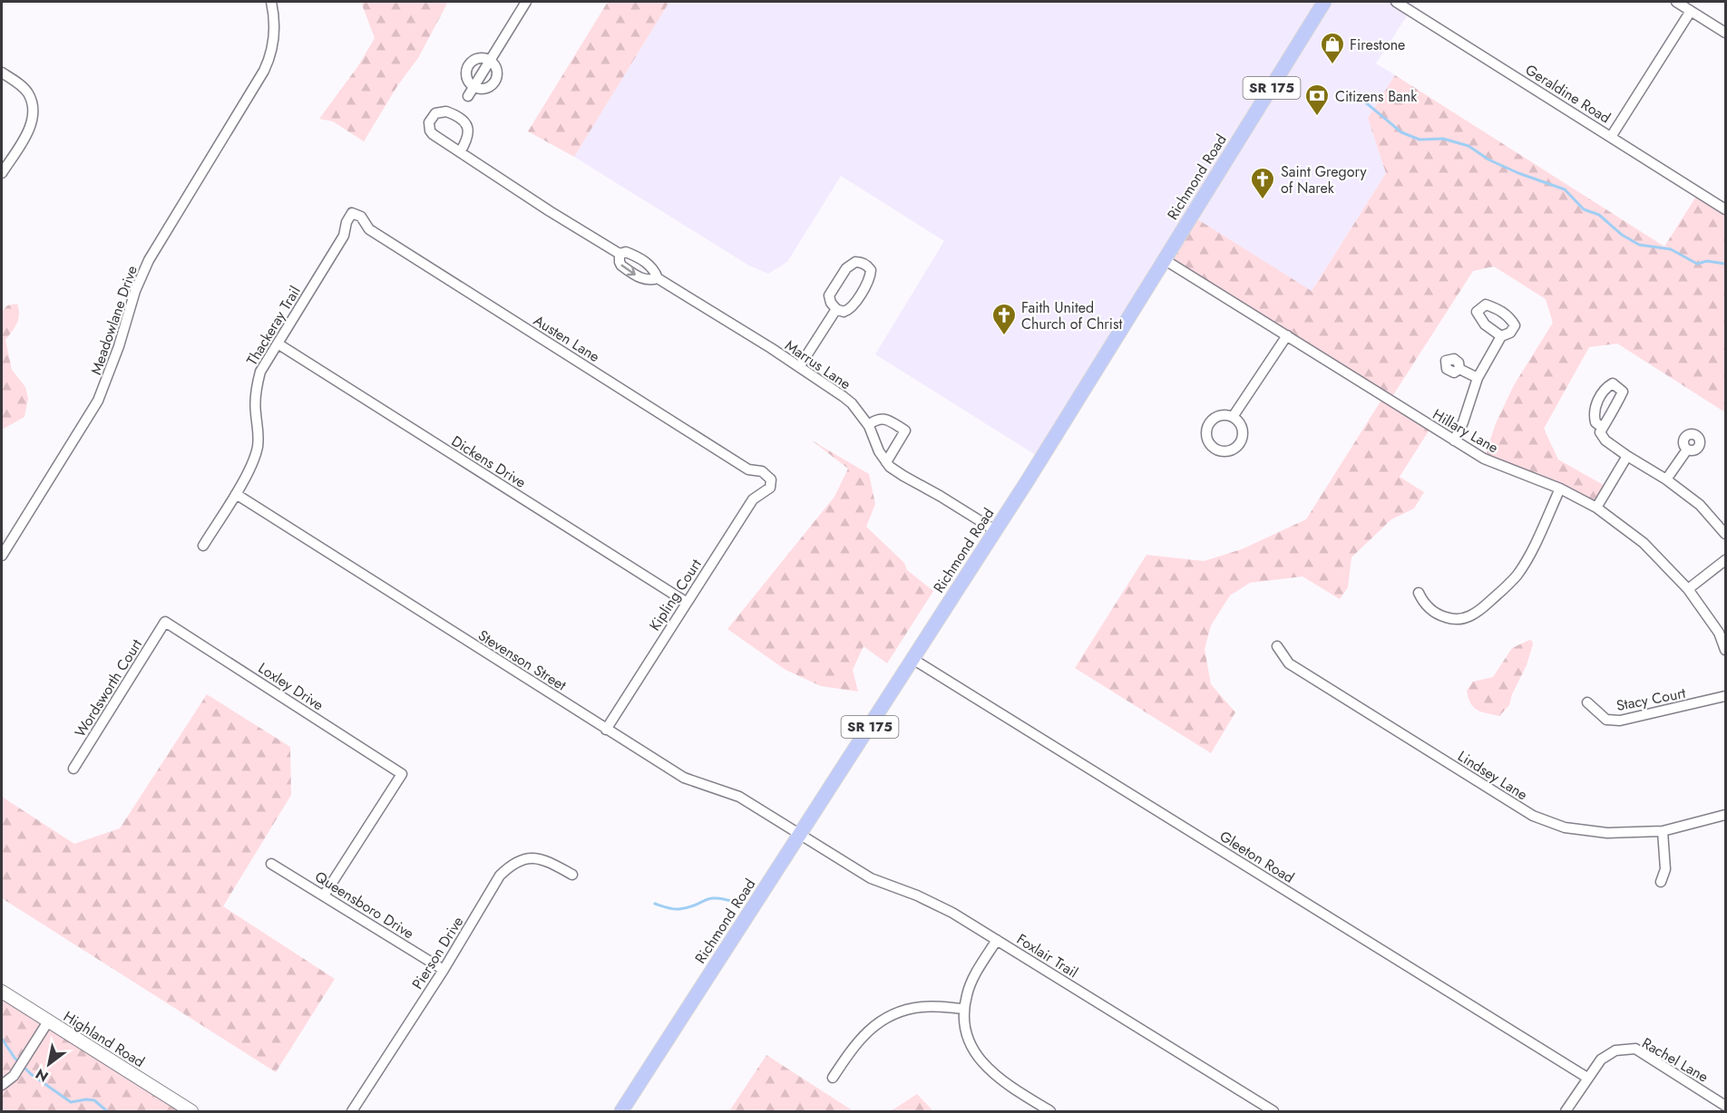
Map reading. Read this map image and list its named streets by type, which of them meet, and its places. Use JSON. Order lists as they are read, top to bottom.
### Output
{
  "streets": {
    "main road": ["SR 175", "Richmond Road"],
    "street": [
      "Geraldine Road",
      "Meadowlane Drive",
      "Thackeray Trail",
      "Austen Lane",
      "Marrus Lane",
      "Hillary Lane",
      "Dickens Drive",
      "Kipling Court",
      "Stevenson Street",
      "Loxley Drive",
      "Wordsworth Court",
      "Stacy Court",
      "Lindsey Lane",
      "Gleeton Road",
      "Queensboro Drive",
      "Pierson Drive",
      "Foxlair Trail",
      "Highland Road",
      "Rachel Lane"
    ]
  },
  "crossings": [
    ["Richmond Road", "Marrus Lane"],
    ["Richmond Road", "Hillary Lane"],
    ["Richmond Road", "Stevenson Street"],
    ["Richmond Road", "Gleeton Road"],
    ["Richmond Road", "Foxlair Trail"],
    ["Thackeray Trail", "Austen Lane"],
    ["Thackeray Trail", "Dickens Drive"],
    ["Thackeray Trail", "Stevenson Street"],
    ["Austen Lane", "Kipling Court"],
    ["Dickens Drive", "Kipling Court"],
    ["Kipling Court", "Stevenson Street"],
    ["Stevenson Street", "Foxlair Trail"],
    ["Loxley Drive", "Wordsworth Court"],
    ["Loxley Drive", "Queensboro Drive"],
    ["Gleeton Road", "Rachel Lane"],
    ["Queensboro Drive", "Pierson Drive"]
  ],
  "places": {
    "shop": ["Firestone"],
    "bank": ["Citizens Bank"],
    "church": ["Saint Gregory of Narek", "Faith United Church of Christ"]
  },
  "north": "bottom left"
}
